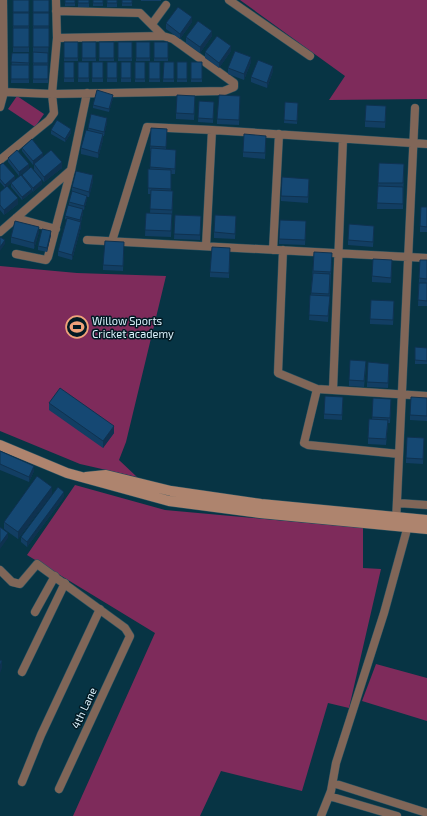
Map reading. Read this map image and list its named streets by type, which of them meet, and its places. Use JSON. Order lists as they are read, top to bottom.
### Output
{
  "streets": {
    "street": ["4th Lane"]
  },
  "places": {
    "sports": ["Willow Sports Cricket academy"]
  }
}
